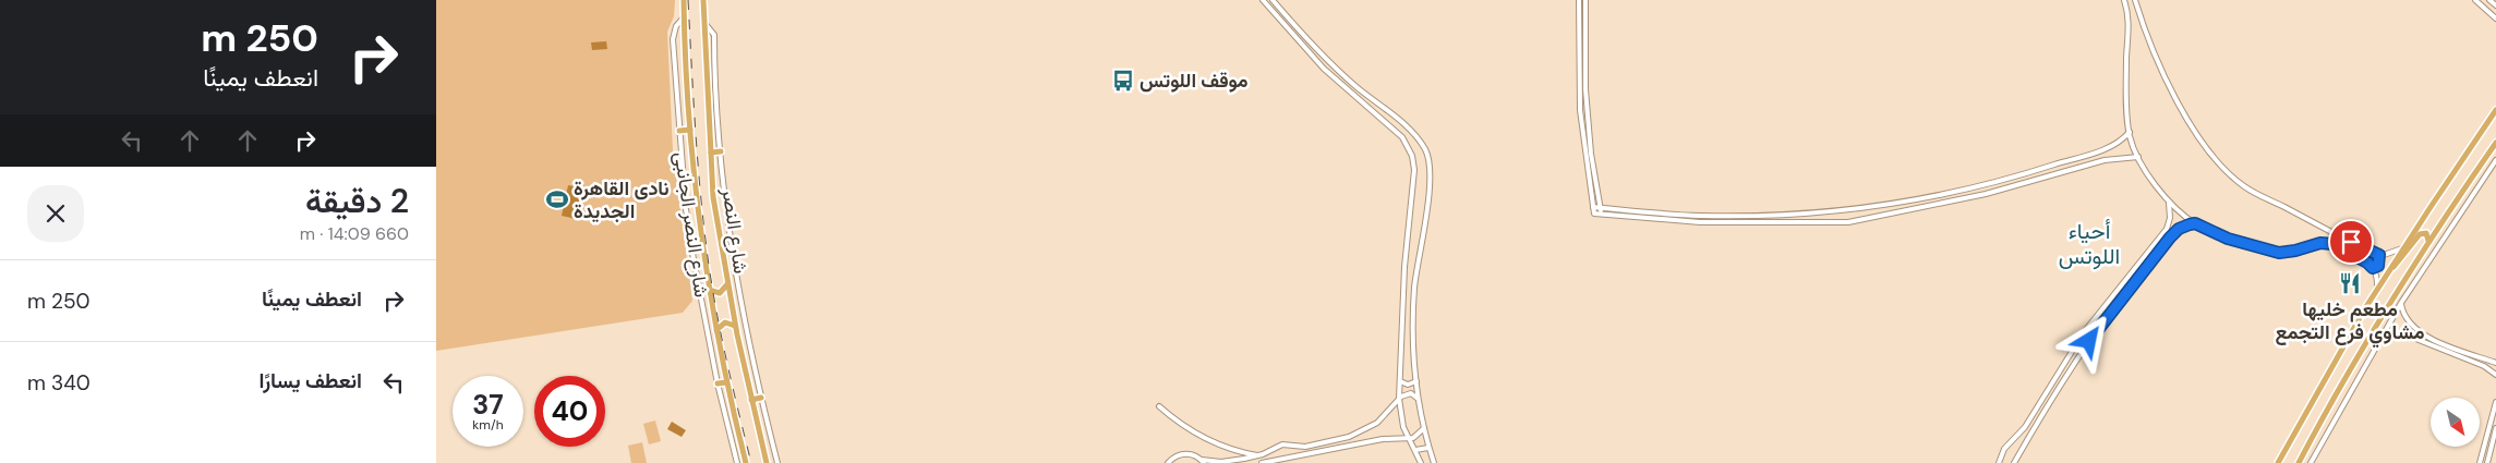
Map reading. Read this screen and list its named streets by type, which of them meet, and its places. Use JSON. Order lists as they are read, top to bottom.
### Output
{
  "streets": {
    "main road": ["شارع النصر"],
    "street": ["شارع النصر الجانبى"]
  },
  "crossings": [
    ["شارع النصر الجانبى", "شارع النصر"]
  ],
  "districts": ["أحياء اللوتس"],
  "places": {
    "bus stop": ["موقف اللوتس"],
    "sports": ["نادى القاهرة الجديدة"],
    "restaurant": ["مطعم خليها مشاوي فرع التجمع"]
  },
  "north": "bottom right",
  "page": {
    "turn": ["250 m", "انعطف يمينًا"],
    "heading": ["2 دقيقة", "660 m · 14:09"],
    "list": [
      {
        "name": "انعطف يمينًا",
        "value": "250 m"
      },
      {
        "name": "انعطف يسارًا",
        "value": "340 m"
      }
    ],
    "speed": "37 km/h",
    "limit": "40"
  }
}
